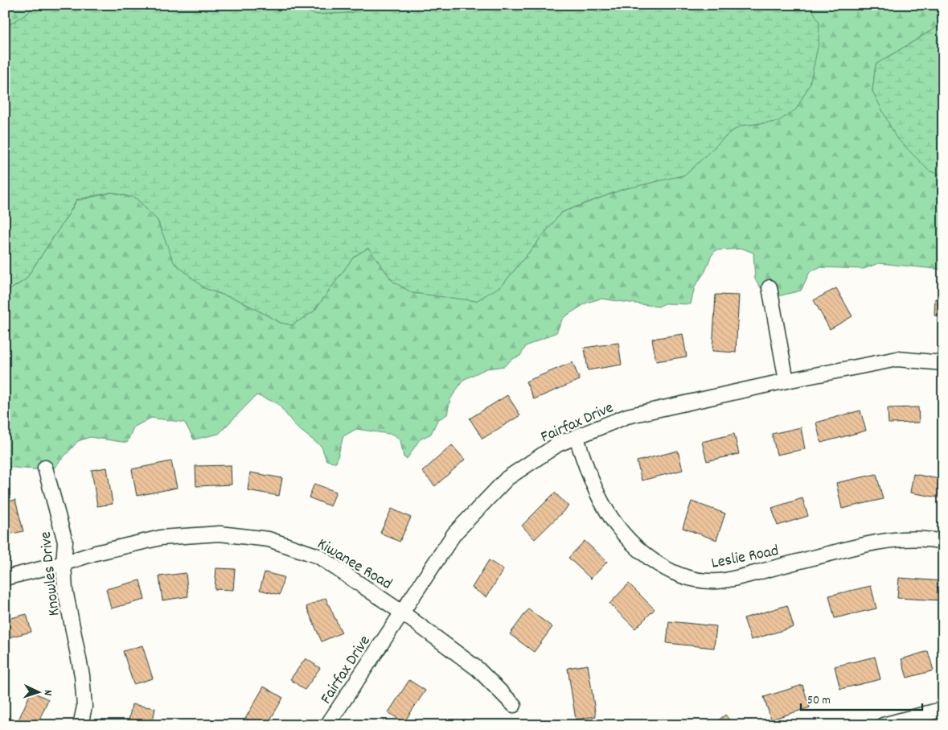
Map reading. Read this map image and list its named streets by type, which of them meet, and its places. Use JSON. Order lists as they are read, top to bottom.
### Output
{
  "streets": {
    "street": [
      "Fairfax Drive",
      "Leslie Road",
      "Kiwanee Road",
      "Knowles Drive"
    ]
  },
  "crossings": [
    ["Fairfax Drive", "Leslie Road"],
    ["Fairfax Drive", "Kiwanee Road"],
    ["Kiwanee Road", "Knowles Drive"]
  ],
  "scale_bar": "50 m",
  "north": "right"
}
